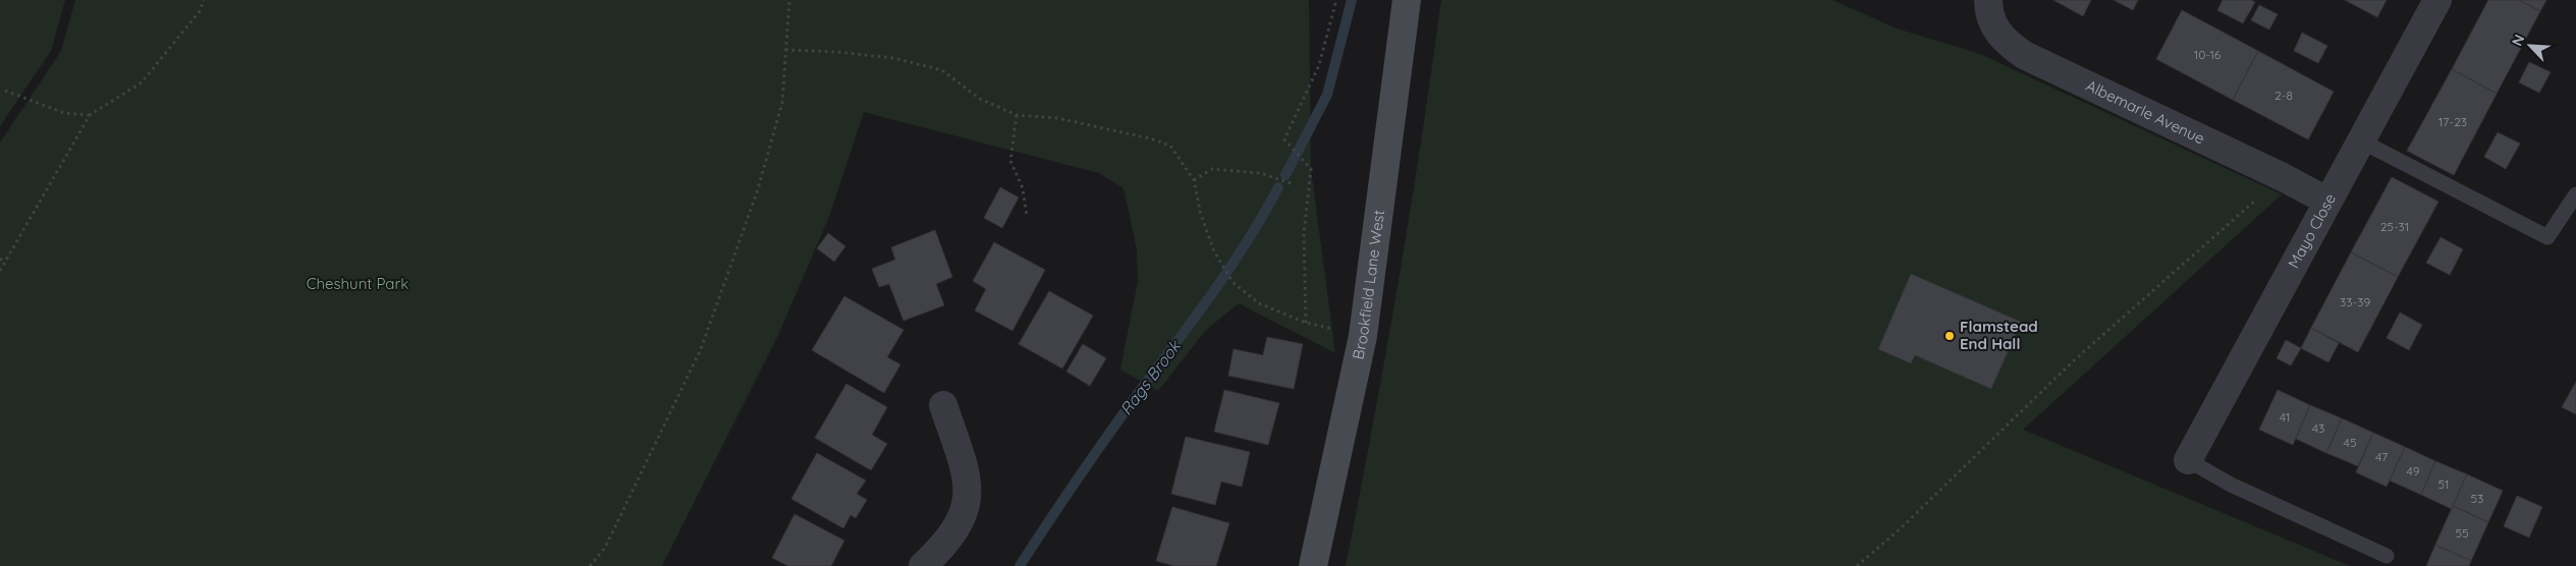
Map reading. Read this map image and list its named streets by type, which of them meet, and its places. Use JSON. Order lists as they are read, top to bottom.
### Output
{
  "streets": {
    "main road": ["Brookfield Lane West"],
    "street": ["Albemarle Avenue", "Mayo Close"]
  },
  "crossings": [
    ["Albemarle Avenue", "Mayo Close"]
  ],
  "water": ["Rags Brook"],
  "parks": ["Cheshunt Park"],
  "places": ["Flamstead End Hall"],
  "house_numbers": [
    "10-16",
    "2-8",
    "17-23",
    "25-31",
    "33-39",
    "41",
    "43",
    "45",
    "47",
    "49",
    "51",
    "53",
    "55"
  ],
  "north": "top left"
}
